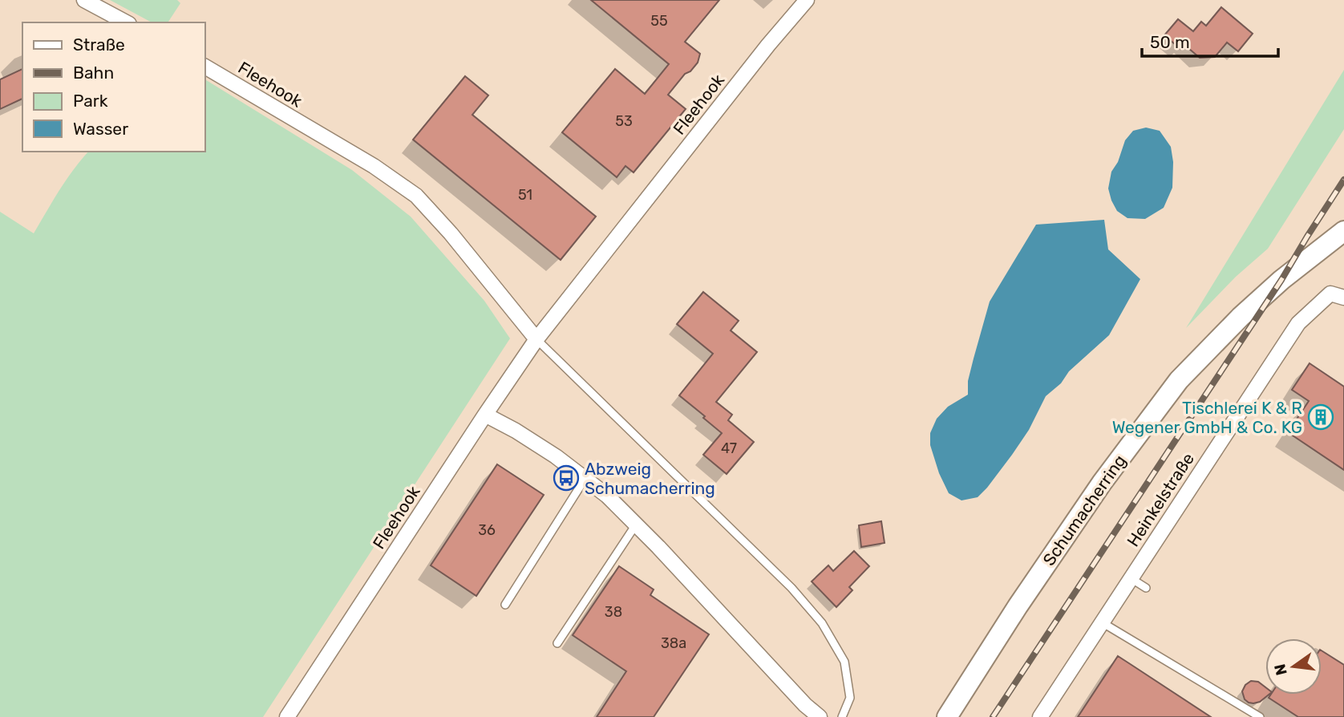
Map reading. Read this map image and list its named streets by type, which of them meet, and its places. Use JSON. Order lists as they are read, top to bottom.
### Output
{
  "streets": {
    "main road": ["Schumacherring"],
    "street": ["Fleehook", "Heinkelstraße"]
  },
  "places": {
    "building": ["Tischlerei K & R Wegener GmbH & Co. KG"],
    "bus stop": ["Abzweig Schumacherring"]
  },
  "house_numbers": [
    "55",
    "53",
    "51",
    "47",
    "36",
    "38",
    "38a"
  ],
  "legend": [
    "Straße",
    "Bahn",
    "Park",
    "Wasser"
  ],
  "scale_bar": "50 m",
  "north": "left"
}
